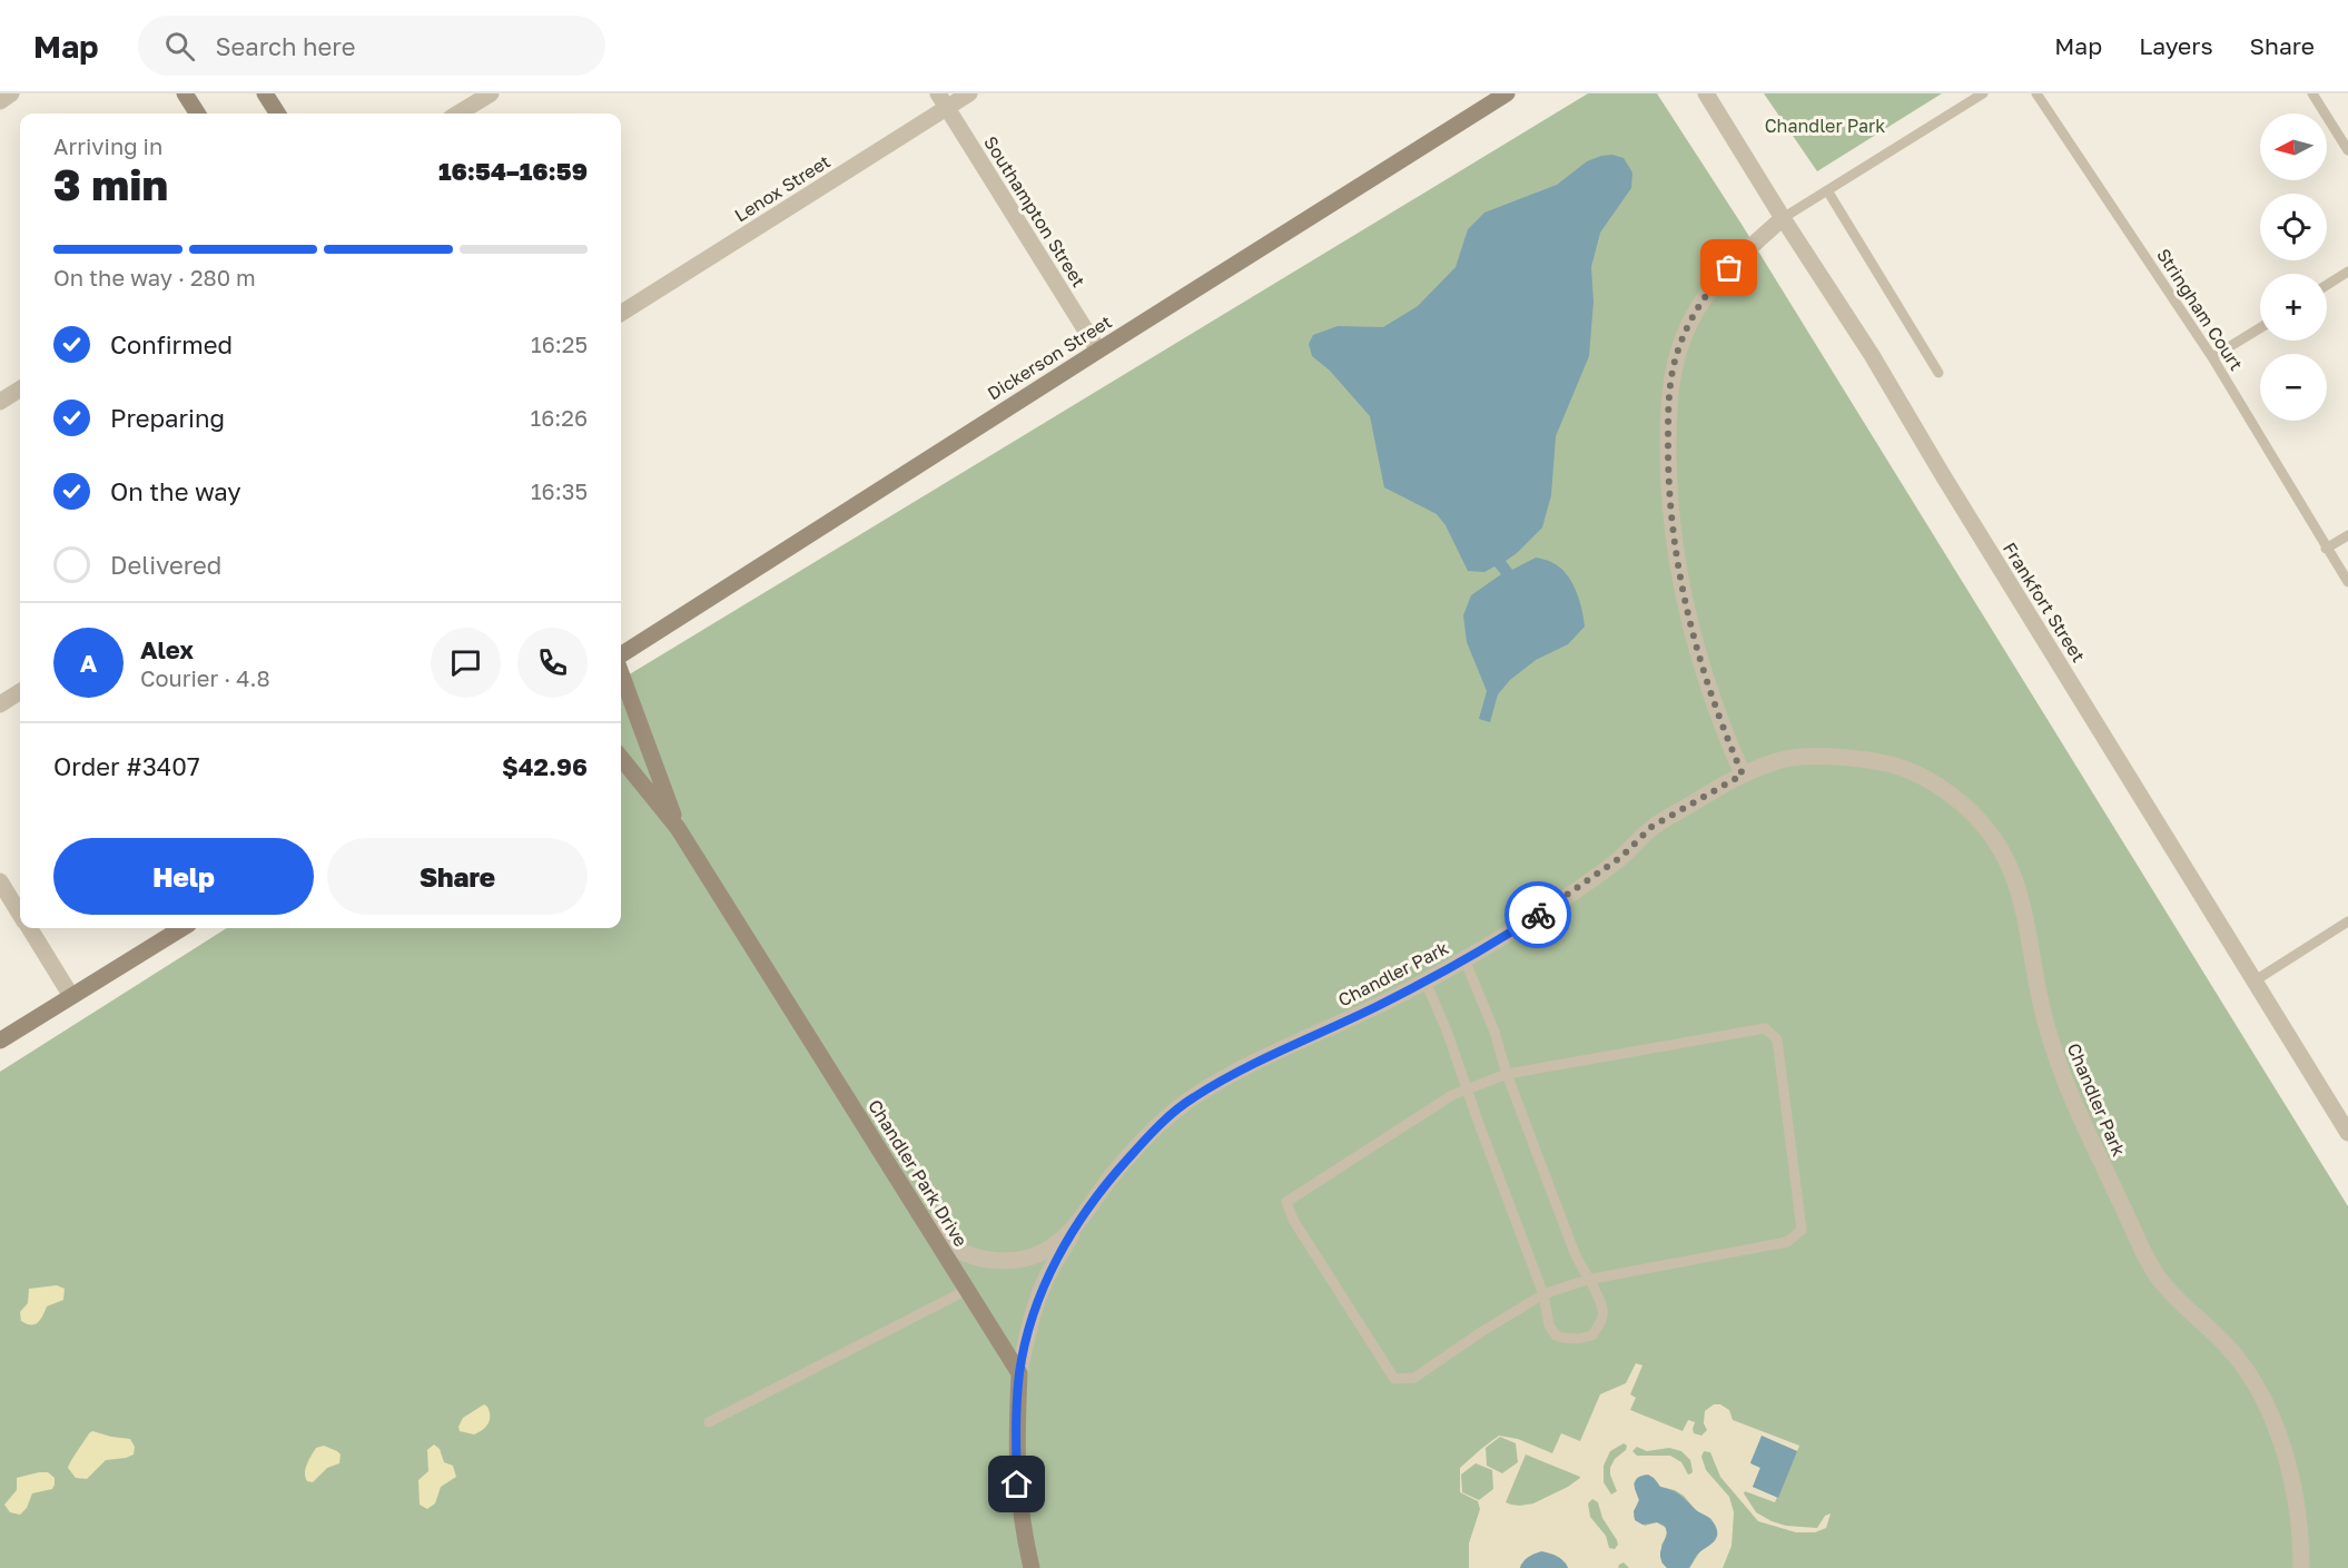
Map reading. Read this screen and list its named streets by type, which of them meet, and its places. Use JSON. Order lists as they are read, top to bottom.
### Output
{
  "streets": {
    "street": [
      "Lenox Street",
      "Southampton Street",
      "Dickerson Street",
      "Frankfort Street",
      "Chandler Park",
      "Chandler Park Drive"
    ],
    "lane": ["Stringham Court"]
  },
  "crossings": [
    ["Lenox Street", "Southampton Street"],
    ["Southampton Street", "Dickerson Street"],
    ["Chandler Park", "Chandler Park Drive"]
  ],
  "parks": ["Chandler Park"],
  "north": "left",
  "page": {
    "header": "Map",
    "search": "Search here",
    "nav": ["Map", "Layers", "Share"],
    "map_buttons": ["+", "−"],
    "heading": ["3 min", "Arriving in", "16:54–16:59"],
    "panel": [
      "Alex",
      "Courier · 4.8",
      "Order #3407",
      "$42.96"
    ],
    "bar": "On the way · 280 m",
    "list": [
      ["Confirmed", "16:25"],
      ["Preparing", "16:26"],
      ["On the way", "16:35"],
      "Delivered"
    ],
    "round": "A",
    "buttons": ["Help", "Share"]
  }
}
